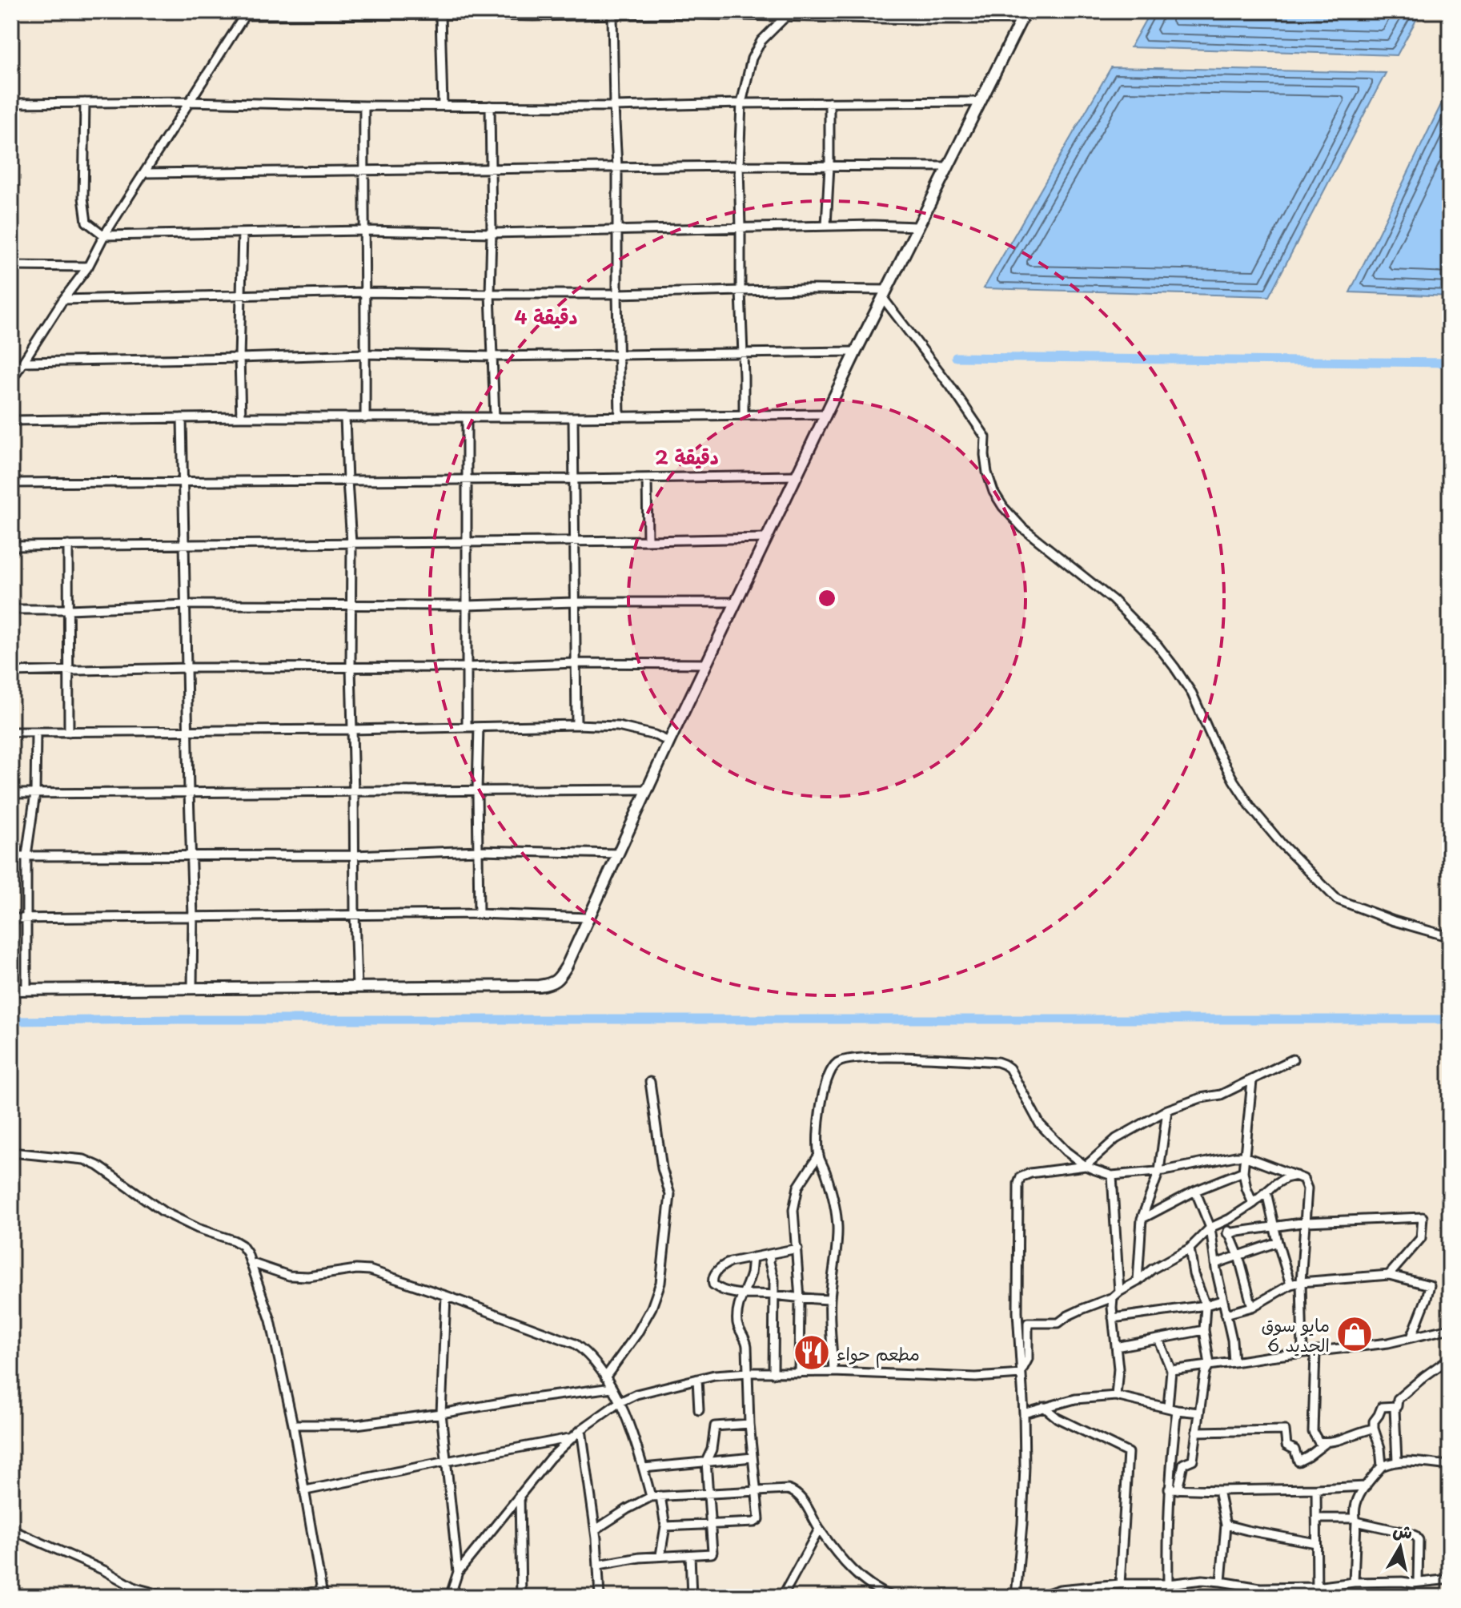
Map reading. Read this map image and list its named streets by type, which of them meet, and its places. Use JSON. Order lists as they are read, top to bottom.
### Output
{
  "places": {
    "shop": ["مايو سوق 6 الجديد"],
    "restaurant": ["مطعم حواء"]
  },
  "north": "top",
  "rings": ["4 دقيقة", "2 دقيقة"]
}
